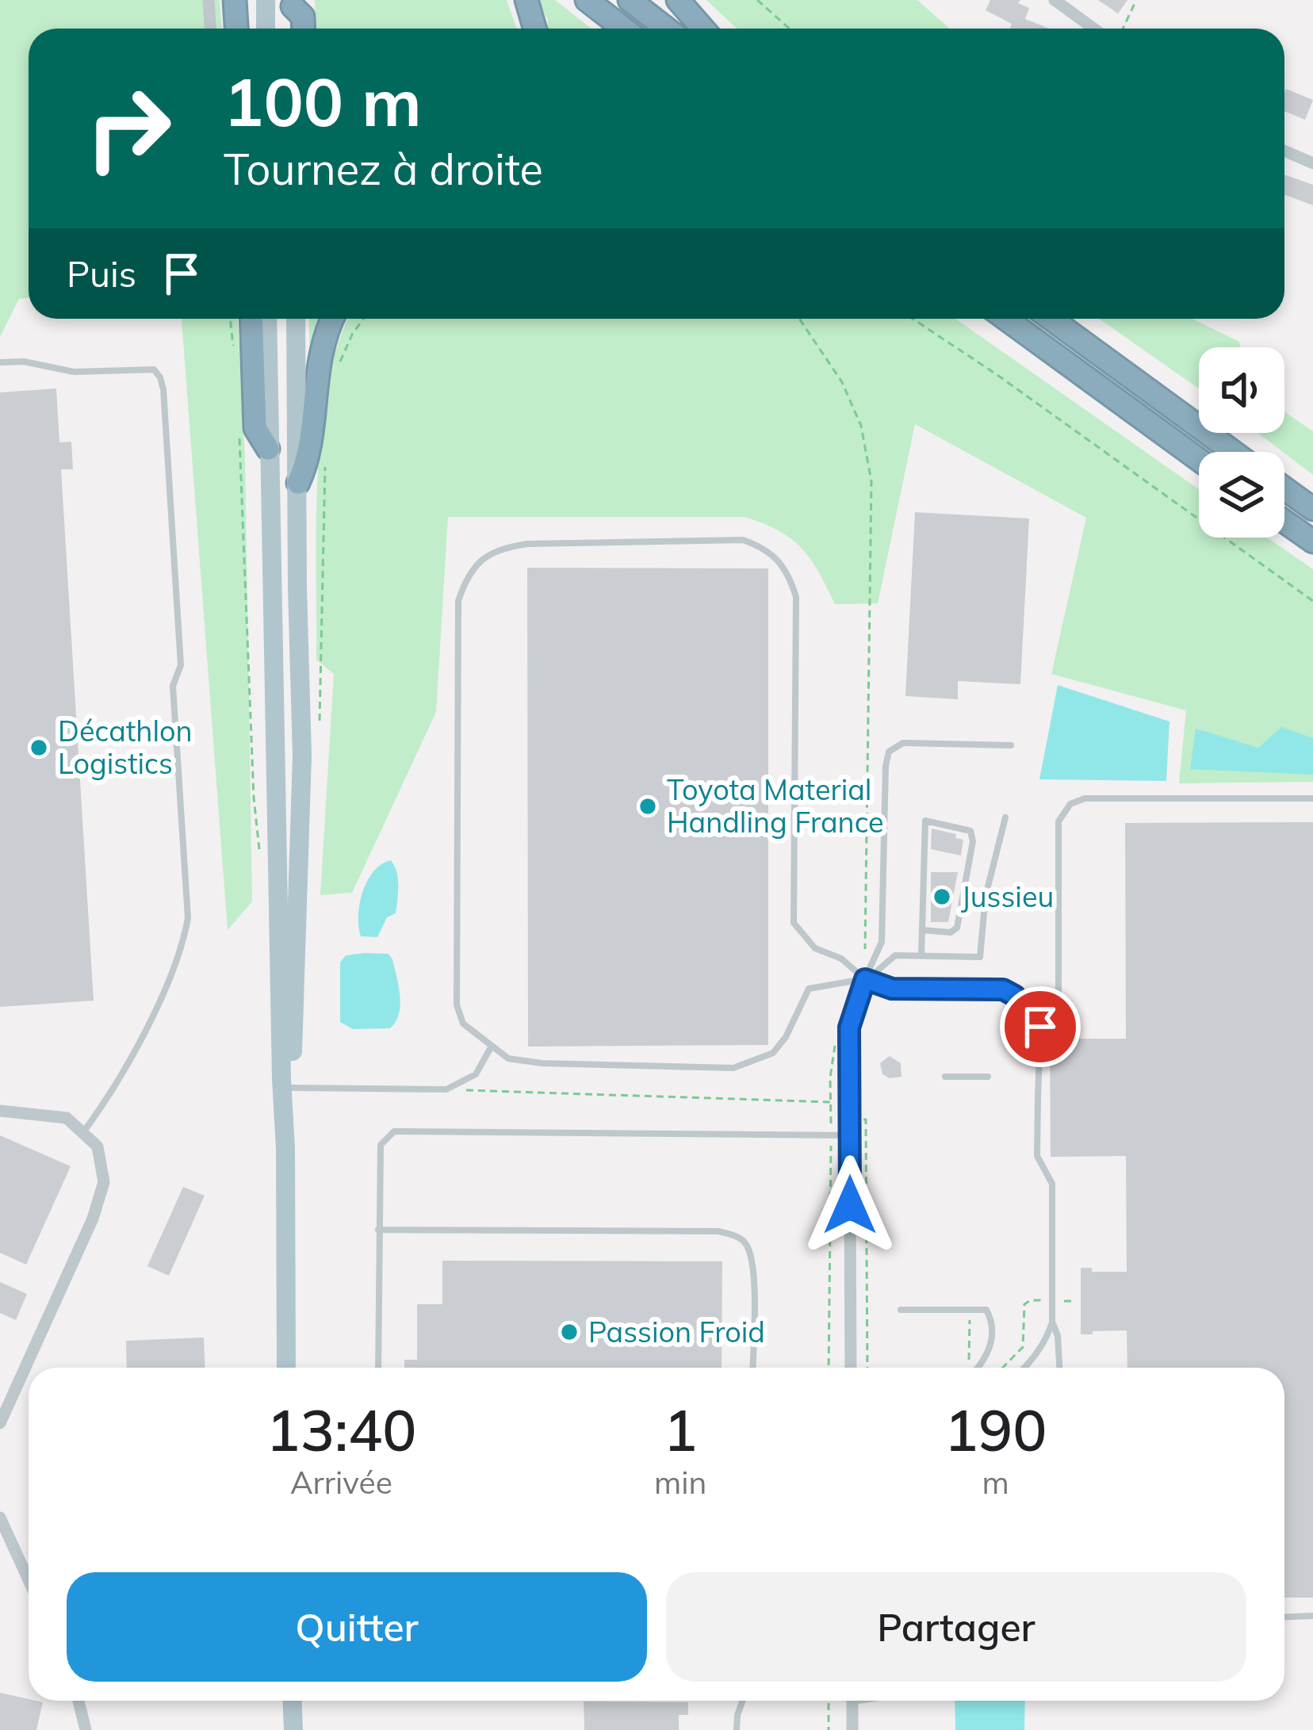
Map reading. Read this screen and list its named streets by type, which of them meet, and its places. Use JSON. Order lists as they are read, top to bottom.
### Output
{
  "places": [
    "Décathlon Logistics",
    "Toyota Material Handling France",
    "Jussieu",
    "Passion Froid"
  ],
  "page": {
    "turn": ["100 m", "Tournez à droite"],
    "then": "Puis",
    "eta": [
      "13:40",
      "Arrivée",
      "1",
      "min",
      "190",
      "m"
    ],
    "buttons": ["Quitter", "Partager"]
  }
}
